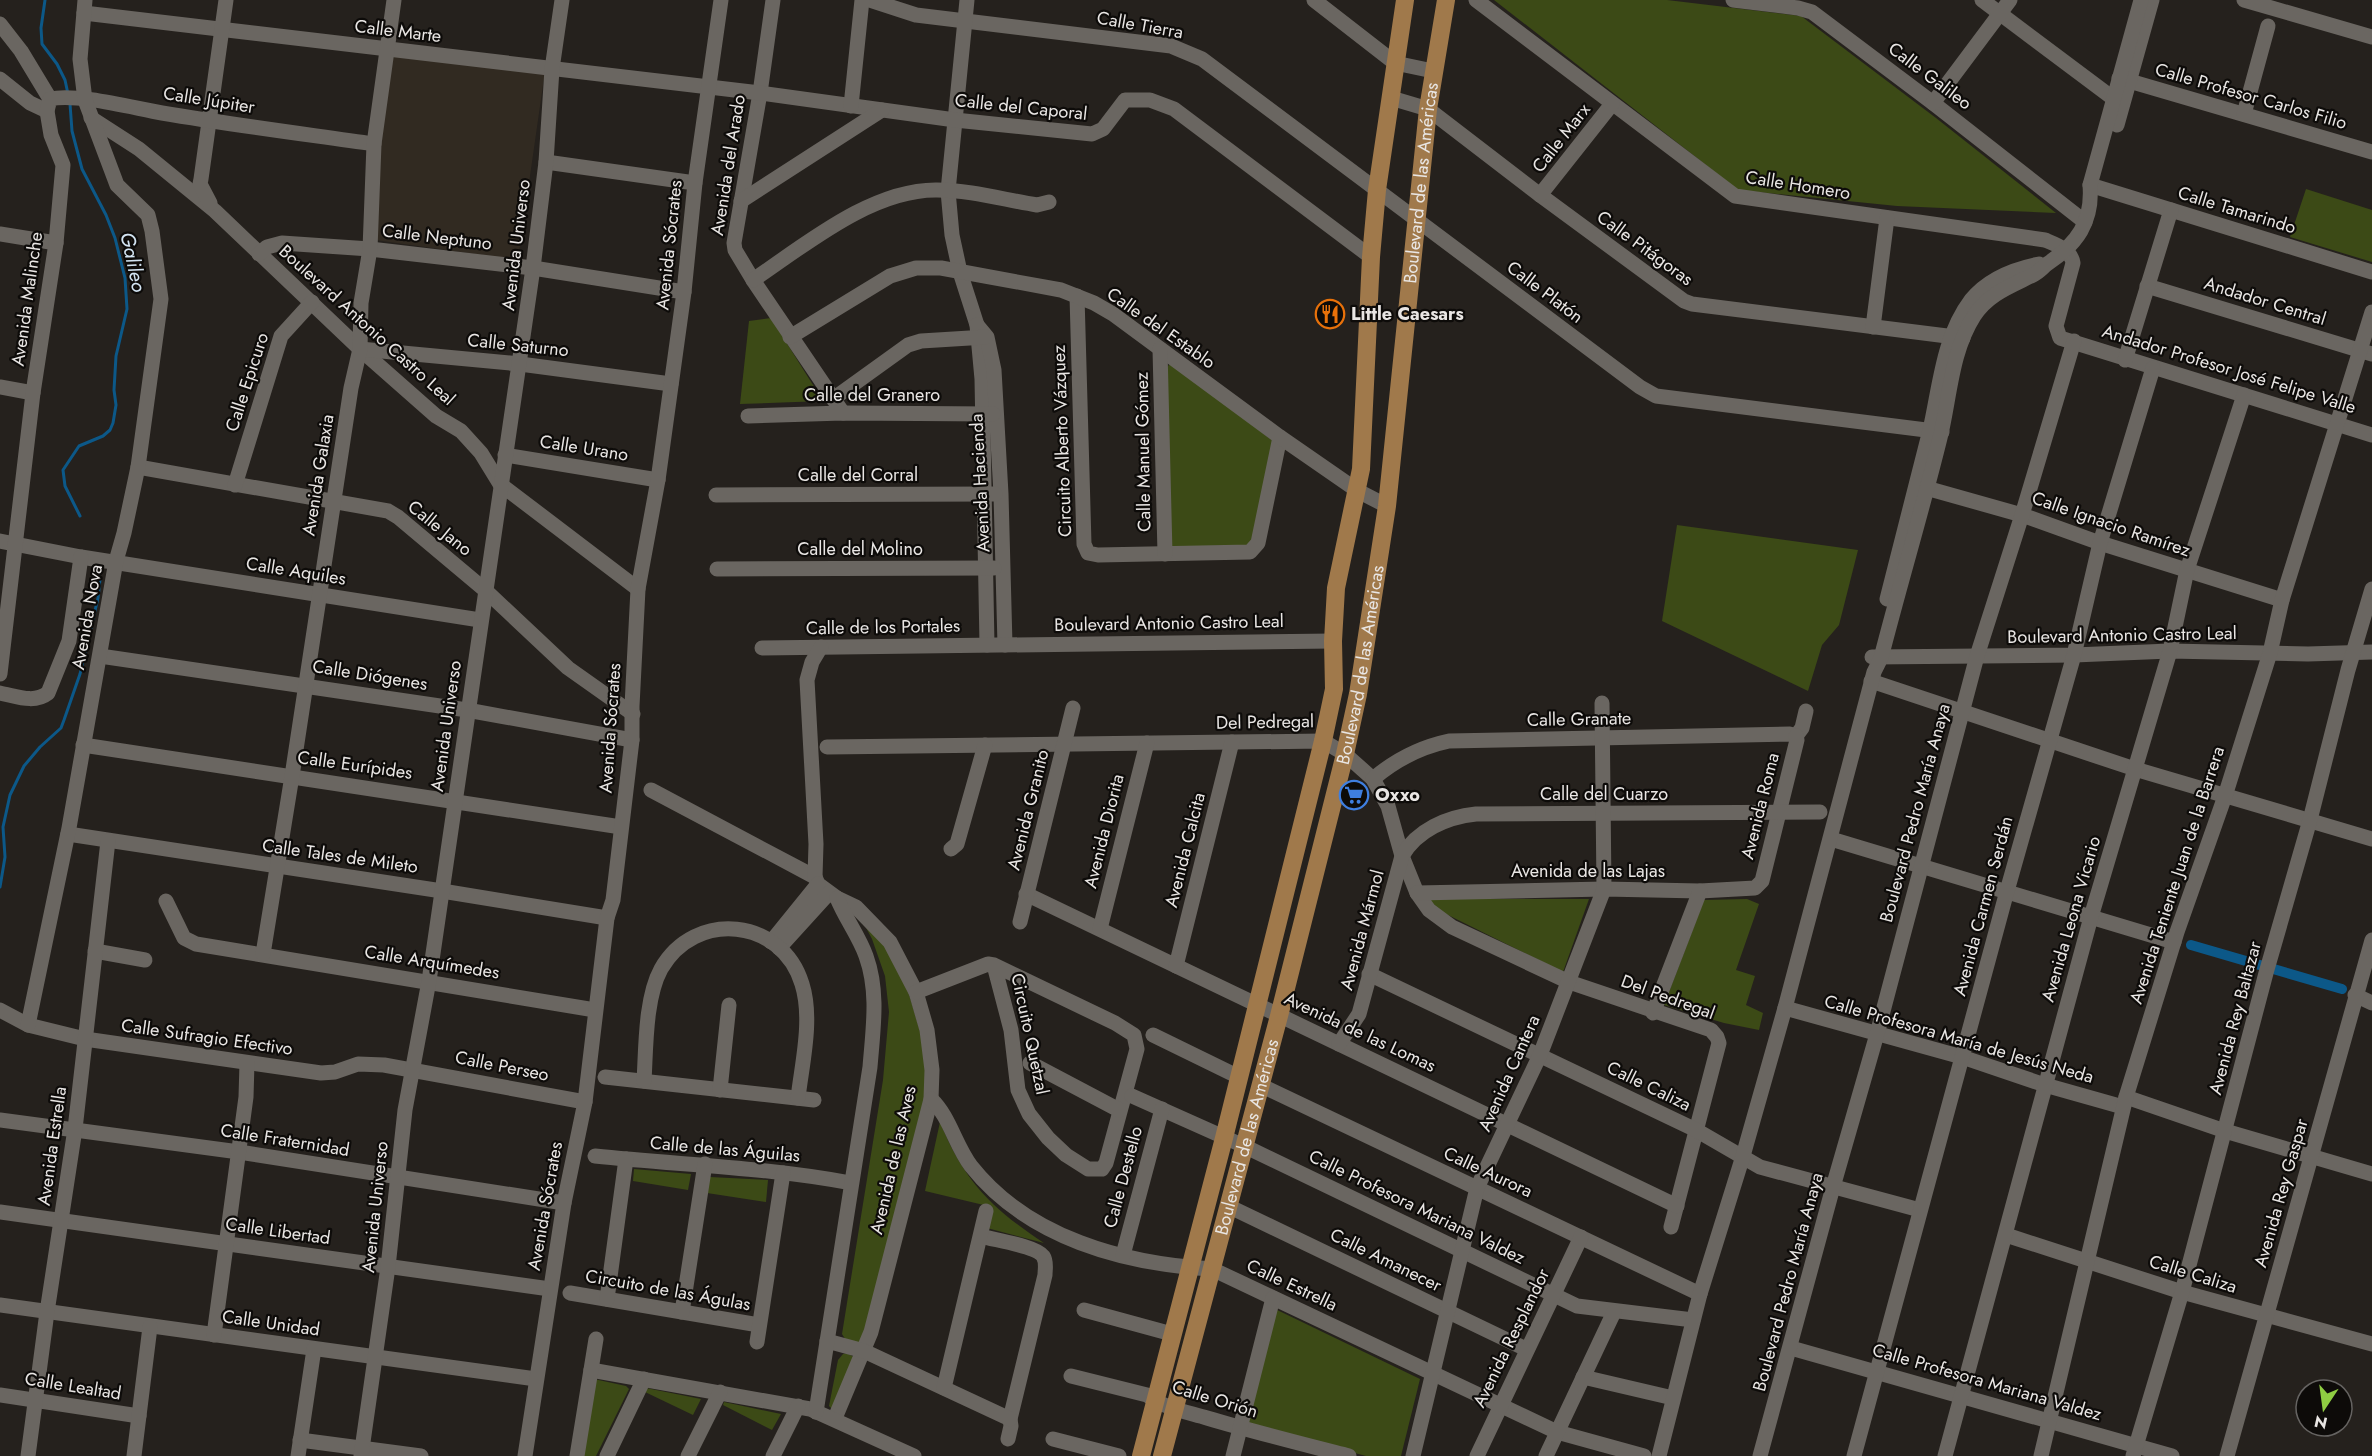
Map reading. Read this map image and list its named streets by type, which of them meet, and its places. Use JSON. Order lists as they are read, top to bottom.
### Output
{
  "streets": {
    "main road": ["Boulevard de las Américas"],
    "street": [
      "Calle Tierra",
      "Calle Marte",
      "Calle Galileo",
      "Calle Profesor Carlos Filio",
      "Calle Júpiter",
      "Calle del Caporal",
      "Calle Marx",
      "Avenida del Arado",
      "Calle Homero",
      "Calle Tamarindo",
      "Calle Neptuno",
      "Avenida Universo",
      "Avenida Sócrates",
      "Calle Pitágoras",
      "Calle Platón",
      "Avenida Malinche",
      "Andador Central",
      "Boulevard Antonio Castro Leal",
      "Calle del Establo",
      "Calle Saturno",
      "Andador Profesor José Felipe Valle",
      "Calle Epicuro",
      "Calle del Granero",
      "Circuito Alberto Vázquez",
      "Calle Urano",
      "Calle Manuel Gómez",
      "Avenida Galaxia",
      "Calle del Corral",
      "Avenida Hacienda",
      "Calle Ignacio Ramírez",
      "Calle Jano",
      "Calle del Molino",
      "Calle Aquiles",
      "Avenida Nova",
      "Calle de los Portales",
      "Calle Diógenes",
      "Calle Granate",
      "Del Pedregal",
      "Calle Eurípides",
      "Calle del Cuarzo",
      "Avenida Roma",
      "Avenida Granito",
      "Boulevard Pedro María Anaya",
      "Avenida Diorita",
      "Avenida Calcita",
      "Calle Tales de Mileto",
      "Avenida de las Lajas",
      "Avenida Teniente Juan de la Barrera",
      "Avenida Carmen Serdán",
      "Avenida Leona Vicario",
      "Avenida Mármol",
      "Calle Arquímedes",
      "Avenida Rey Baltazar",
      "Avenida de las Lomas",
      "Circuito Quetzal",
      "Calle Sufragio Efectivo",
      "Calle Profesora María de Jesús Neda",
      "Calle Perseo",
      "Avenida Cantera",
      "Calle Caliza",
      "Calle Fraternidad",
      "Avenida Estrella",
      "Calle de las Águilas",
      "Avenida de las Aves",
      "Calle Aurora",
      "Calle Destello",
      "Avenida Rey Gaspar",
      "Calle Profesora Mariana Valdez",
      "Calle Libertad",
      "Calle Amanecer",
      "Calle Estrella",
      "Circuito de las Águlas",
      "Calle Unidad",
      "Avenida Resplandor",
      "Calle Lealtad",
      "Calle Orión"
    ]
  },
  "crossings": [
    ["Calle Tierra", "Calle Platón"],
    ["Calle Tierra", "Avenida Hacienda"],
    ["Calle Marte", "Calle del Caporal"],
    ["Calle Marte", "Avenida Universo"],
    ["Calle Marte", "Avenida Sócrates"],
    ["Calle Marte", "Avenida Galaxia"],
    ["Calle Júpiter", "Avenida Malinche"],
    ["Calle Júpiter", "Avenida Galaxia"],
    ["Calle del Caporal", "Avenida del Arado"],
    ["Calle del Caporal", "Boulevard de las Américas"],
    ["Calle del Caporal", "Avenida Sócrates"],
    ["Calle del Caporal", "Avenida Hacienda"],
    ["Calle Marx", "Calle Homero"],
    ["Calle Marx", "Calle Pitágoras"],
    ["Avenida del Arado", "Calle del Establo"],
    ["Avenida del Arado", "Calle del Granero"],
    ["Boulevard de las Américas", "Calle Pitágoras"],
    ["Boulevard de las Américas", "Calle Platón"],
    ["Boulevard de las Américas", "Boulevard Antonio Castro Leal"],
    ["Boulevard de las Américas", "Calle del Establo"],
    ["Boulevard de las Américas", "Del Pedregal"],
    ["Boulevard de las Américas", "Avenida de las Lomas"],
    ["Boulevard de las Américas", "Calle Aurora"],
    ["Boulevard de las Américas", "Calle Profesora Mariana Valdez"],
    ["Boulevard de las Américas", "Calle Amanecer"],
    ["Boulevard de las Américas", "Calle Estrella"],
    ["Boulevard de las Américas", "Calle Orión"],
    ["Calle Neptuno", "Avenida Universo"],
    ["Calle Neptuno", "Avenida Sócrates"],
    ["Calle Neptuno", "Boulevard Antonio Castro Leal"],
    ["Calle Neptuno", "Avenida Galaxia"],
    ["Avenida Universo", "Boulevard Antonio Castro Leal"],
    ["Avenida Universo", "Calle Saturno"],
    ["Avenida Universo", "Calle Urano"],
    ["Avenida Universo", "Calle Jano"],
    ["Avenida Universo", "Calle Aquiles"],
    ["Avenida Universo", "Calle Diógenes"],
    ["Avenida Universo", "Calle Eurípides"],
    ["Avenida Universo", "Calle Tales de Mileto"],
    ["Avenida Universo", "Calle Arquímedes"],
    ["Avenida Universo", "Calle Sufragio Efectivo"],
    ["Avenida Universo", "Calle Perseo"],
    ["Avenida Universo", "Calle Fraternidad"],
    ["Avenida Universo", "Calle Libertad"],
    ["Avenida Universo", "Calle Unidad"],
    ["Avenida Sócrates", "Boulevard Antonio Castro Leal"],
    ["Avenida Sócrates", "Calle Saturno"],
    ["Avenida Sócrates", "Calle Urano"],
    ["Avenida Sócrates", "Calle Jano"],
    ["Avenida Sócrates", "Calle Diógenes"],
    ["Avenida Sócrates", "Calle Eurípides"],
    ["Avenida Sócrates", "Calle Tales de Mileto"],
    ["Avenida Sócrates", "Calle Arquímedes"],
    ["Avenida Sócrates", "Calle Perseo"],
    ["Avenida Sócrates", "Calle Fraternidad"],
    ["Avenida Sócrates", "Calle Libertad"],
    ["Avenida Sócrates", "Calle Unidad"],
    ["Avenida Malinche", "Calle Aquiles"],
    ["Andador Central", "Avenida Teniente Juan de la Barrera"],
    ["Boulevard Antonio Castro Leal", "Calle Saturno"],
    ["Boulevard Antonio Castro Leal", "Calle Epicuro"],
    ["Boulevard Antonio Castro Leal", "Avenida Galaxia"],
    ["Boulevard Antonio Castro Leal", "Avenida Hacienda"],
    ["Boulevard Antonio Castro Leal", "Avenida Nova"],
    ["Boulevard Antonio Castro Leal", "Calle de los Portales"],
    ["Boulevard Antonio Castro Leal", "Boulevard Pedro María Anaya"],
    ["Boulevard Antonio Castro Leal", "Avenida Teniente Juan de la Barrera"],
    ["Boulevard Antonio Castro Leal", "Avenida Carmen Serdán"],
    ["Boulevard Antonio Castro Leal", "Avenida Leona Vicario"],
    ["Boulevard Antonio Castro Leal", "Avenida Rey Baltazar"],
    ["Calle del Establo", "Circuito Alberto Vázquez"],
    ["Calle del Establo", "Calle Manuel Gómez"],
    ["Calle del Establo", "Avenida Hacienda"],
    ["Calle Saturno", "Avenida Galaxia"],
    ["Andador Profesor José Felipe Valle", "Boulevard Pedro María Anaya"],
    ["Andador Profesor José Felipe Valle", "Avenida Teniente Juan de la Barrera"],
    ["Andador Profesor José Felipe Valle", "Avenida Carmen Serdán"],
    ["Andador Profesor José Felipe Valle", "Avenida Leona Vicario"],
    ["Calle Epicuro", "Calle Jano"],
    ["Calle del Granero", "Avenida Hacienda"],
    ["Circuito Alberto Vázquez", "Calle Manuel Gómez"],
    ["Avenida Galaxia", "Calle Jano"],
    ["Avenida Galaxia", "Calle Aquiles"],
    ["Avenida Galaxia", "Calle Diógenes"],
    ["Avenida Galaxia", "Calle Eurípides"],
    ["Avenida Galaxia", "Calle Tales de Mileto"],
    ["Avenida Galaxia", "Calle Arquímedes"],
    ["Calle del Corral", "Avenida Hacienda"],
    ["Avenida Hacienda", "Calle del Molino"],
    ["Avenida Hacienda", "Calle de los Portales"],
    ["Calle Ignacio Ramírez", "Boulevard Pedro María Anaya"],
    ["Calle Ignacio Ramírez", "Avenida Teniente Juan de la Barrera"],
    ["Calle Ignacio Ramírez", "Avenida Carmen Serdán"],
    ["Calle Ignacio Ramírez", "Avenida Leona Vicario"],
    ["Calle Jano", "Avenida Nova"],
    ["Calle Aquiles", "Avenida Nova"],
    ["Avenida Nova", "Calle Diógenes"],
    ["Avenida Nova", "Calle Eurípides"],
    ["Avenida Nova", "Calle Tales de Mileto"],
    ["Avenida Nova", "Calle Sufragio Efectivo"],
    ["Calle Granate", "Del Pedregal"],
    ["Calle Granate", "Avenida Roma"],
    ["Calle Granate", "Avenida Cantera"],
    ["Del Pedregal", "Calle del Cuarzo"],
    ["Del Pedregal", "Avenida Granito"],
    ["Del Pedregal", "Avenida Diorita"],
    ["Del Pedregal", "Avenida Calcita"],
    ["Del Pedregal", "Avenida de las Lajas"],
    ["Del Pedregal", "Avenida Mármol"],
    ["Del Pedregal", "Avenida Cantera"],
    ["Del Pedregal", "Calle Caliza"],
    ["Calle del Cuarzo", "Avenida Roma"],
    ["Calle del Cuarzo", "Avenida Mármol"],
    ["Calle del Cuarzo", "Avenida Cantera"],
    ["Avenida Roma", "Avenida de las Lajas"],
    ["Avenida Granito", "Avenida de las Lomas"],
    ["Boulevard Pedro María Anaya", "Calle Profesora María de Jesús Neda"],
    ["Boulevard Pedro María Anaya", "Calle Caliza"],
    ["Boulevard Pedro María Anaya", "Calle Profesora Mariana Valdez"],
    ["Avenida Diorita", "Avenida de las Lomas"],
    ["Avenida Calcita", "Avenida de las Lomas"],
    ["Calle Tales de Mileto", "Avenida Estrella"],
    ["Avenida de las Lajas", "Avenida Cantera"],
    ["Avenida Teniente Juan de la Barrera", "Calle Profesora María de Jesús Neda"],
    ["Avenida Teniente Juan de la Barrera", "Calle Caliza"],
    ["Avenida Teniente Juan de la Barrera", "Calle Profesora Mariana Valdez"],
    ["Avenida Carmen Serdán", "Calle Profesora María de Jesús Neda"],
    ["Avenida Carmen Serdán", "Calle Caliza"],
    ["Avenida Carmen Serdán", "Calle Profesora Mariana Valdez"],
    ["Avenida Leona Vicario", "Calle Profesora María de Jesús Neda"],
    ["Avenida Leona Vicario", "Calle Caliza"],
    ["Avenida Leona Vicario", "Calle Profesora Mariana Valdez"],
    ["Avenida Mármol", "Avenida de las Lomas"],
    ["Avenida Mármol", "Calle Caliza"],
    ["Avenida Rey Baltazar", "Calle Profesora María de Jesús Neda"],
    ["Avenida Rey Baltazar", "Calle Caliza"],
    ["Avenida Rey Baltazar", "Calle Profesora Mariana Valdez"],
    ["Avenida de las Lomas", "Avenida Cantera"],
    ["Circuito Quetzal", "Avenida de las Aves"],
    ["Calle Sufragio Efectivo", "Calle Perseo"],
    ["Calle Sufragio Efectivo", "Avenida Estrella"],
    ["Calle Profesora María de Jesús Neda", "Avenida Rey Gaspar"],
    ["Avenida Cantera", "Calle Caliza"],
    ["Avenida Cantera", "Calle Aurora"],
    ["Avenida Cantera", "Calle Profesora Mariana Valdez"],
    ["Avenida Cantera", "Calle Amanecer"],
    ["Avenida Cantera", "Calle Estrella"],
    ["Calle Caliza", "Avenida Rey Gaspar"],
    ["Calle Fraternidad", "Avenida Estrella"],
    ["Avenida Estrella", "Calle Libertad"],
    ["Avenida Estrella", "Calle Unidad"],
    ["Avenida Estrella", "Calle Lealtad"],
    ["Calle de las Águilas", "Avenida de las Aves"],
    ["Avenida de las Aves", "Calle Estrella"],
    ["Calle Aurora", "Avenida Resplandor"],
    ["Calle Destello", "Calle Profesora Mariana Valdez"],
    ["Calle Destello", "Calle Estrella"],
    ["Calle Profesora Mariana Valdez", "Avenida Resplandor"],
    ["Calle Amanecer", "Avenida Resplandor"],
    ["Calle Estrella", "Avenida Resplandor"]
  ],
  "water": ["Galileo"],
  "places": {
    "restaurant": ["Little Caesars"],
    "supermarket": ["Oxxo"]
  },
  "north": "bottom"
}
